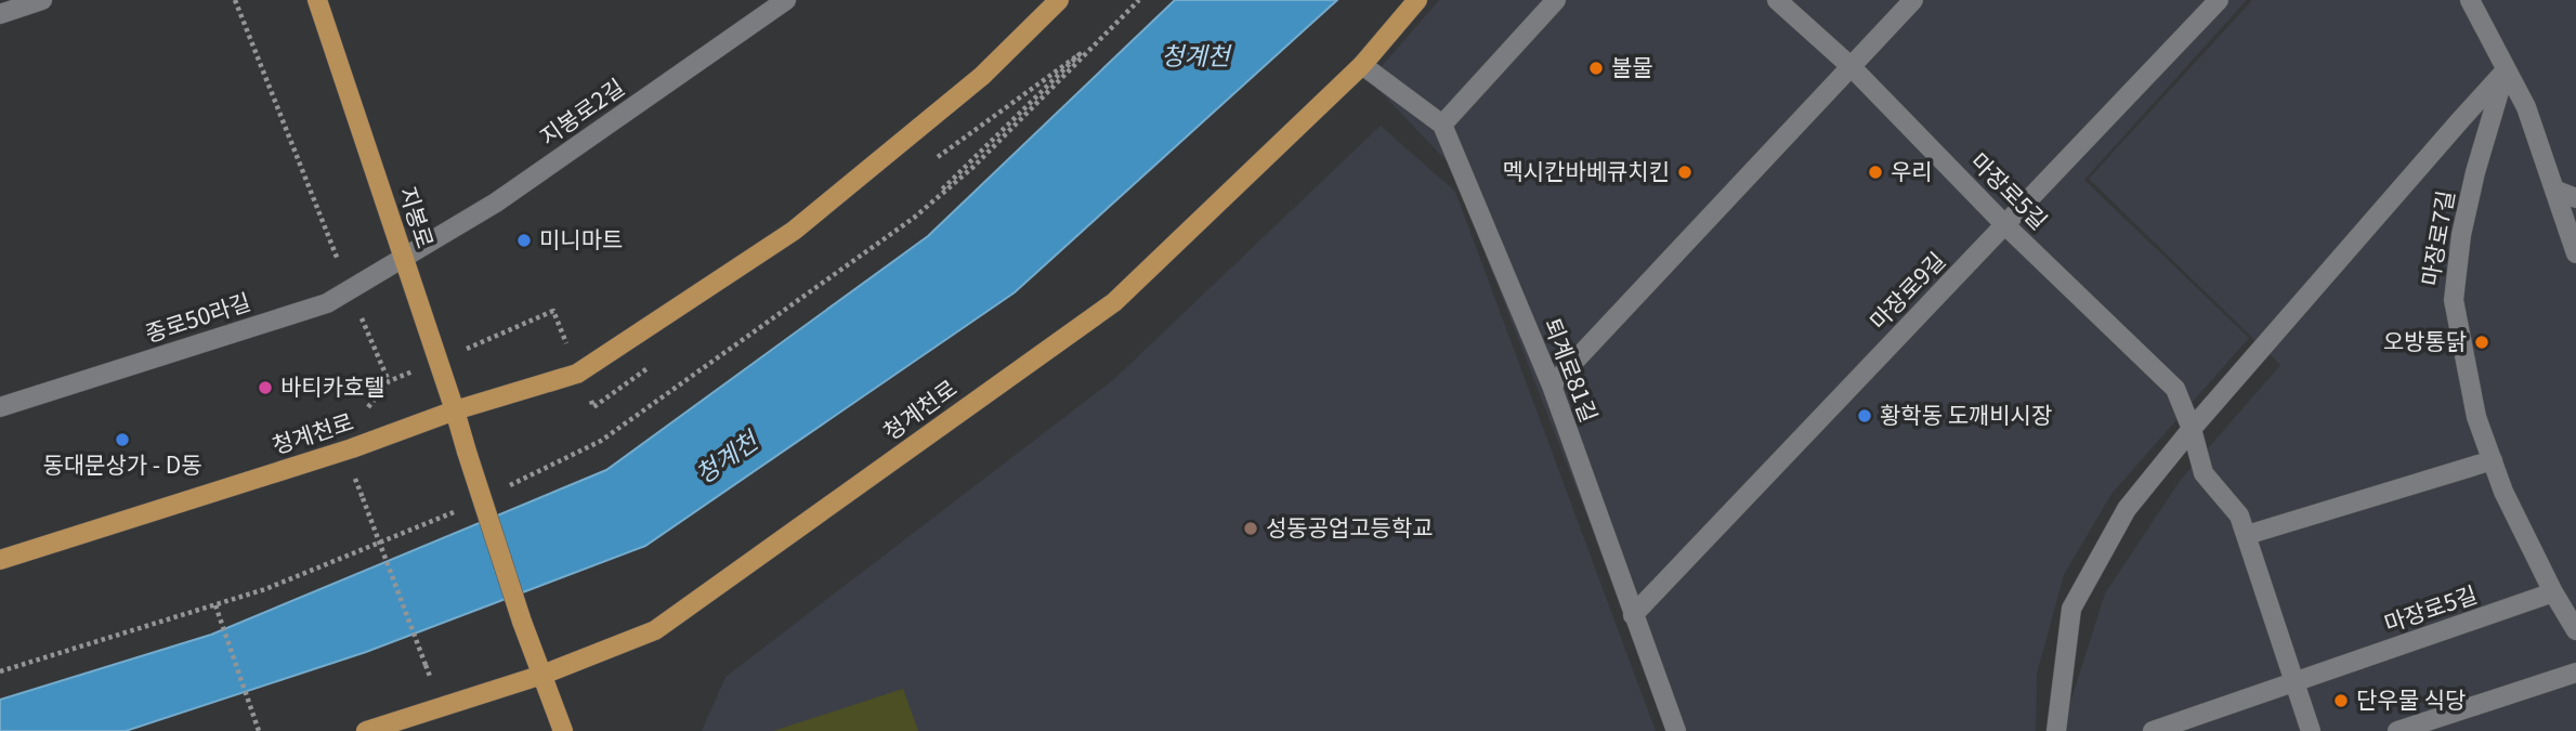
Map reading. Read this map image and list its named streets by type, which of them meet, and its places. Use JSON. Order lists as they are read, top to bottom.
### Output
{
  "streets": {
    "main road": ["지봉로", "청계천로"],
    "street": [
      "지봉로2길",
      "마장로5길",
      "마장로7길",
      "마장로9길",
      "종로50라길",
      "퇴계로81길"
    ]
  },
  "crossings": [
    ["지봉로2길", "지봉로"],
    ["지봉로2길", "종로50라길"],
    ["마장로5길", "마장로7길"],
    ["마장로5길", "마장로9길"],
    ["지봉로", "종로50라길"],
    ["지봉로", "청계천로"],
    ["마장로9길", "퇴계로81길"]
  ],
  "water": ["청계천"],
  "places": [
    "불물",
    "멕시칸바베큐치킨",
    "우리",
    "미니마트",
    "오방통닭",
    "바티카호텔",
    "황학동 도깨비시장",
    "동대문상가 - D동",
    "성동공업고등학교",
    "단우물 식당"
  ]
}
